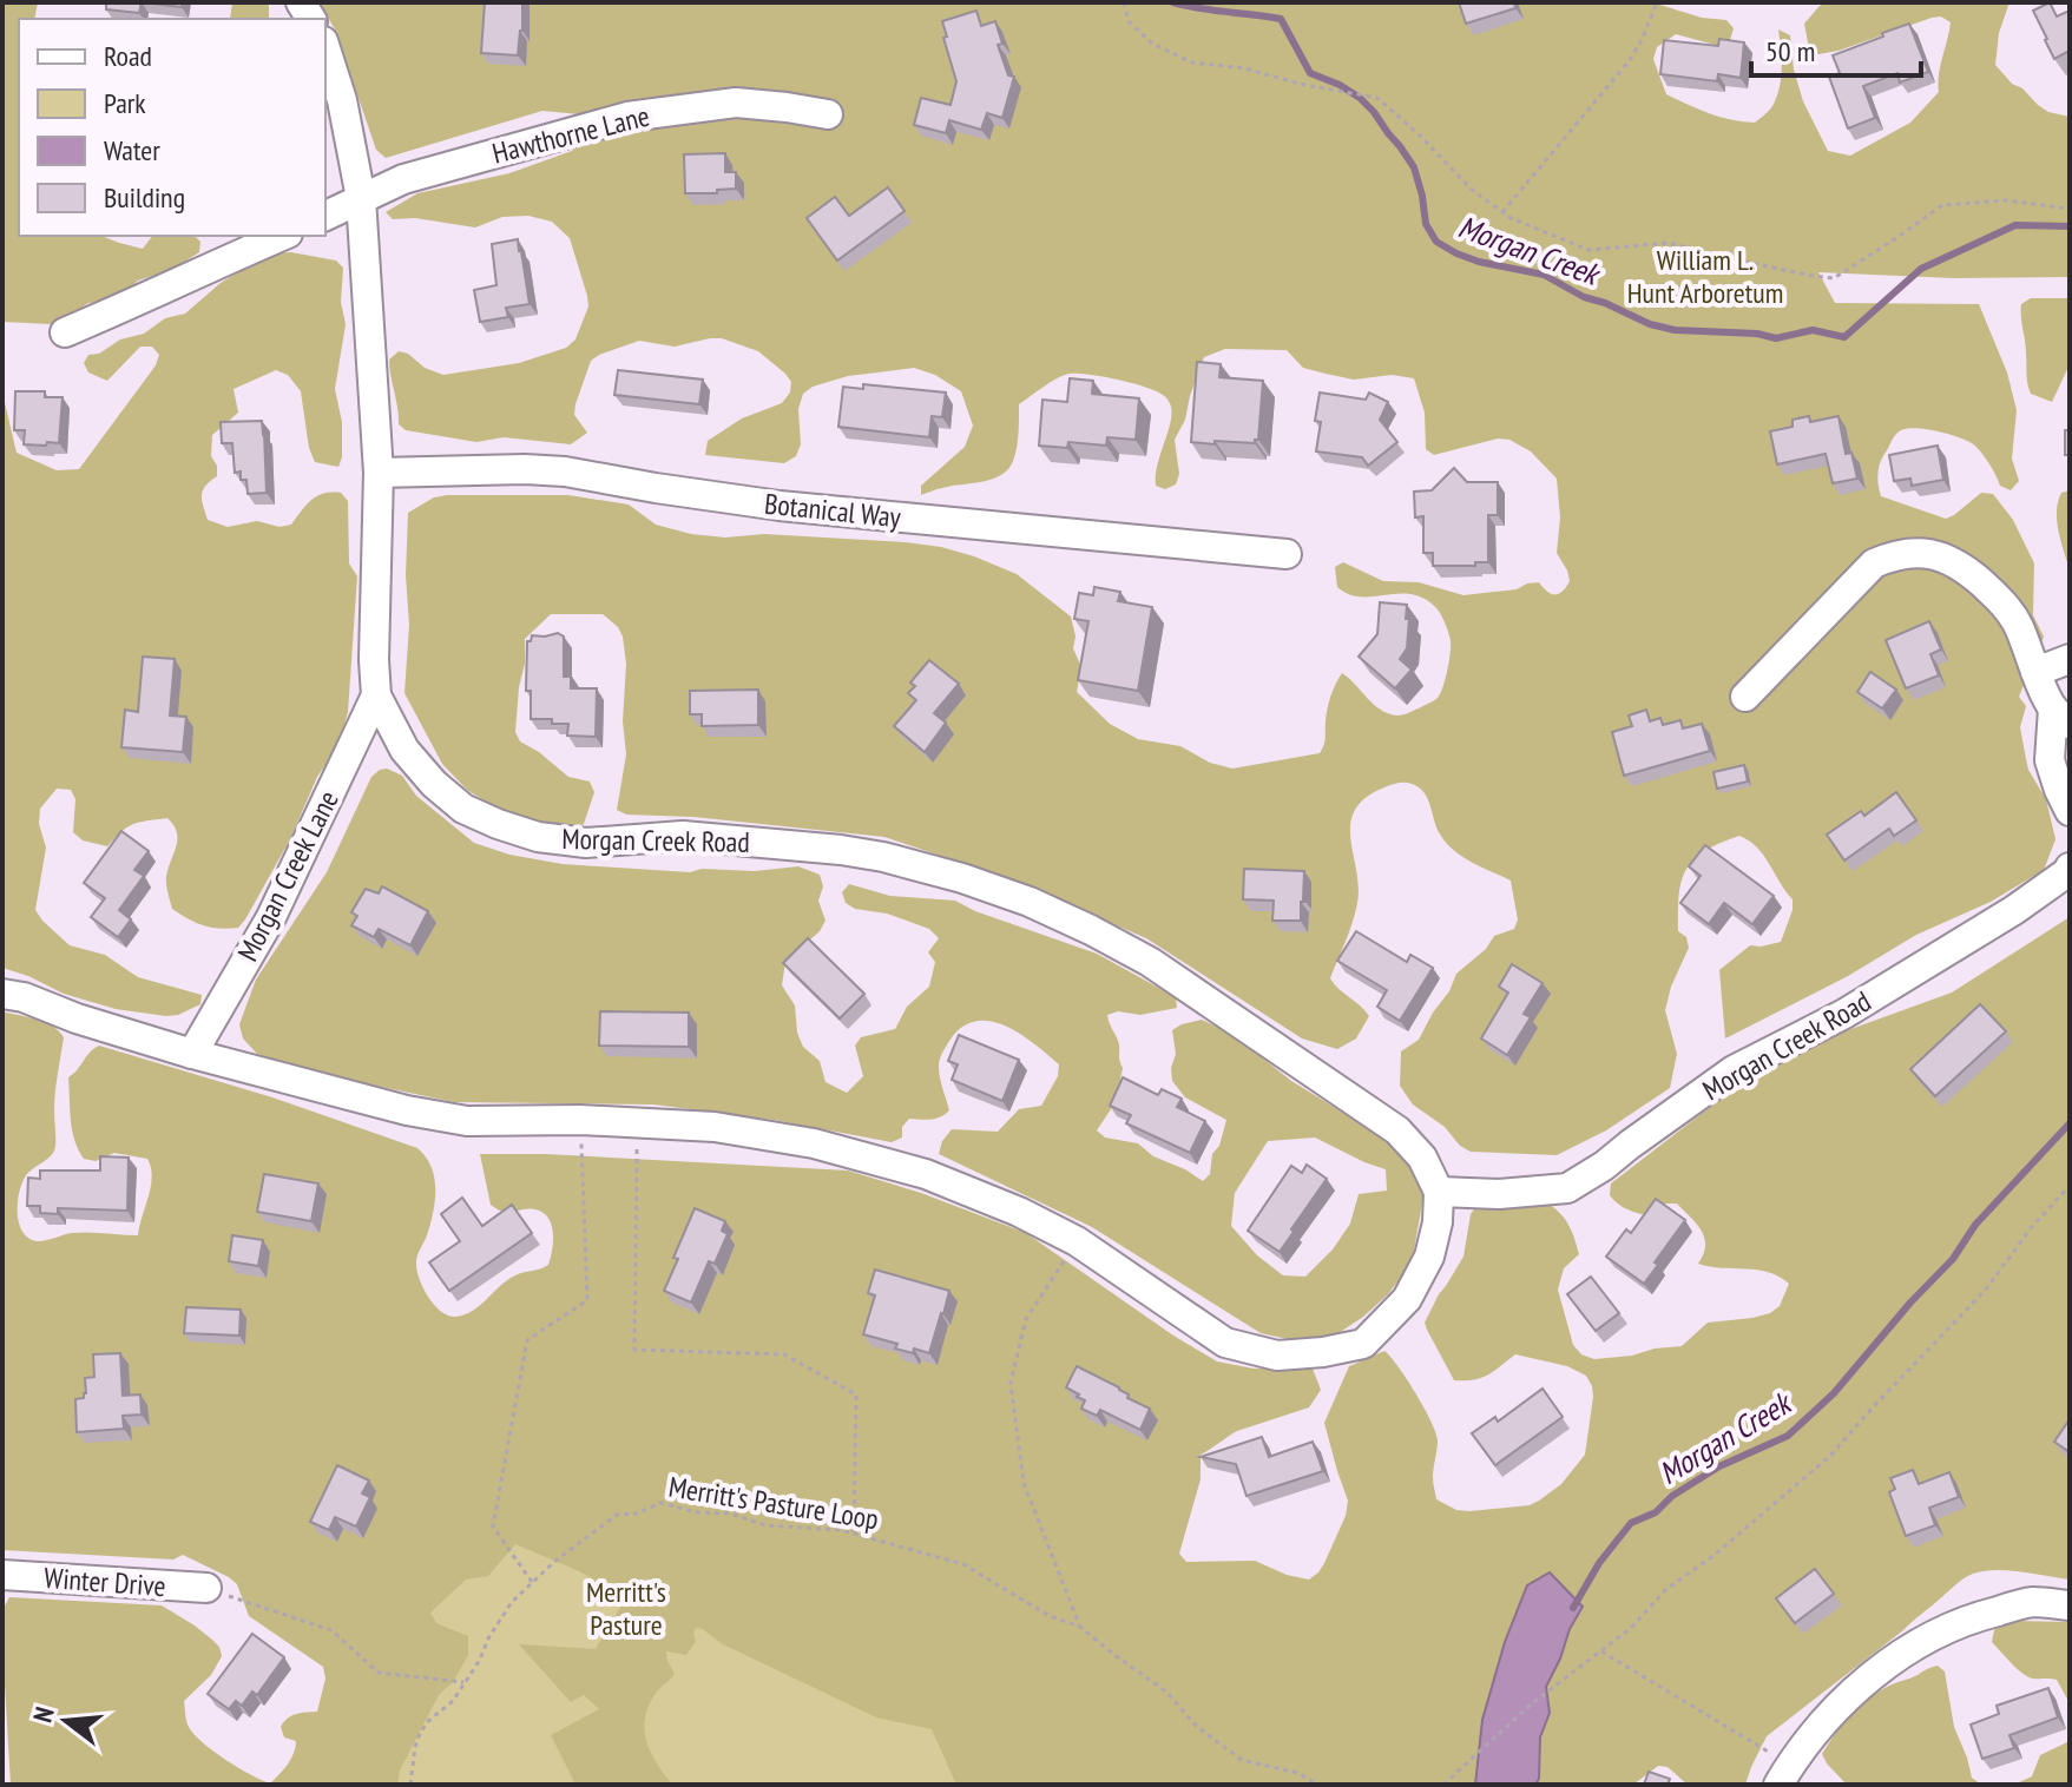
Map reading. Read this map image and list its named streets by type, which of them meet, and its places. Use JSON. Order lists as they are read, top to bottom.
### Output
{
  "streets": {
    "street": [
      "Hawthorne Lane",
      "Botanical Way",
      "Morgan Creek Road",
      "Morgan Creek Lane",
      "Winter Drive"
    ],
    "path": ["Merritt's Pasture Loop"]
  },
  "crossings": [
    ["Hawthorne Lane", "Morgan Creek Road"],
    ["Botanical Way", "Morgan Creek Road"],
    ["Morgan Creek Road", "Morgan Creek Lane"]
  ],
  "water": ["Morgan Creek"],
  "parks": ["William L. Hunt Arboretum", "Merritt's Pasture"],
  "legend": [
    "Road",
    "Park",
    "Water",
    "Building"
  ],
  "scale_bar": "50 m",
  "north": "left"
}
